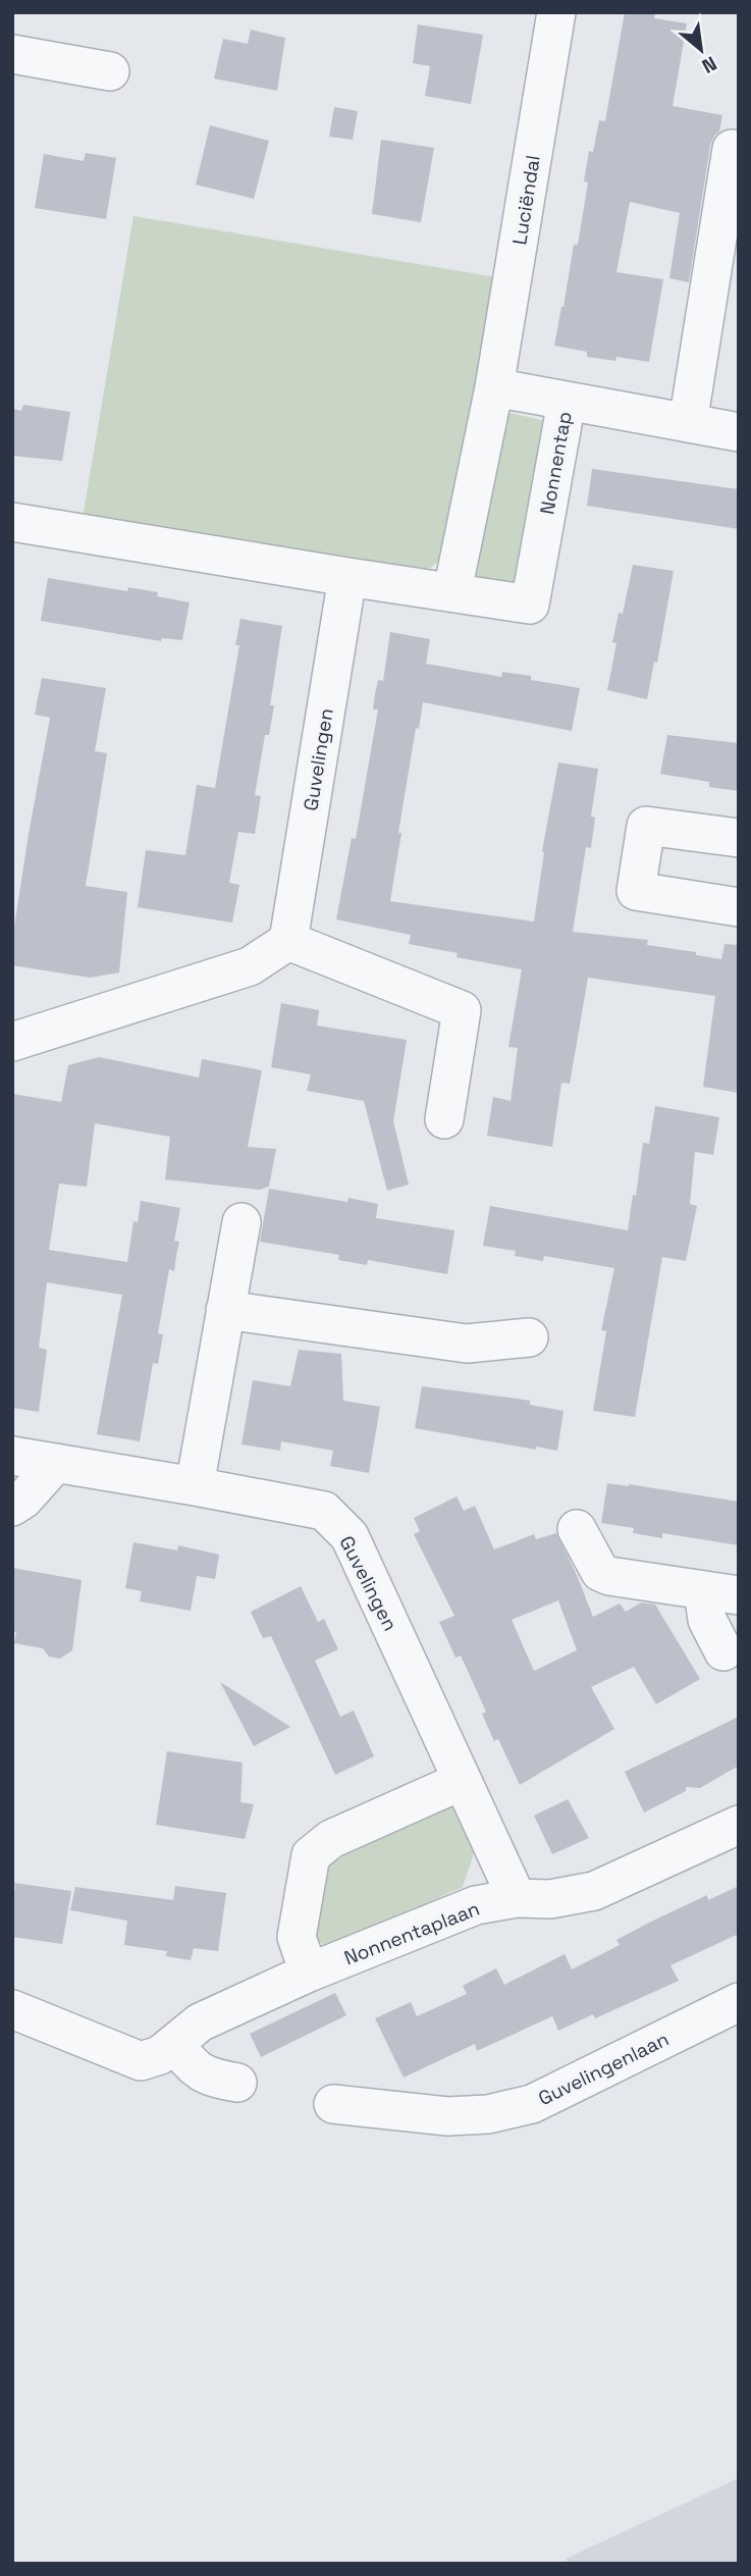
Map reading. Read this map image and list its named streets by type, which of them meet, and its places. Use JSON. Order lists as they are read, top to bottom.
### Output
{
  "streets": {
    "street": [
      "Luciëndal",
      "Nonnentap",
      "Guvelingen",
      "Nonnentaplaan",
      "Guvelingenlaan"
    ]
  },
  "crossings": [
    ["Luciëndal", "Nonnentap"],
    ["Guvelingen", "Nonnentaplaan"]
  ],
  "north": "bottom right"
}
